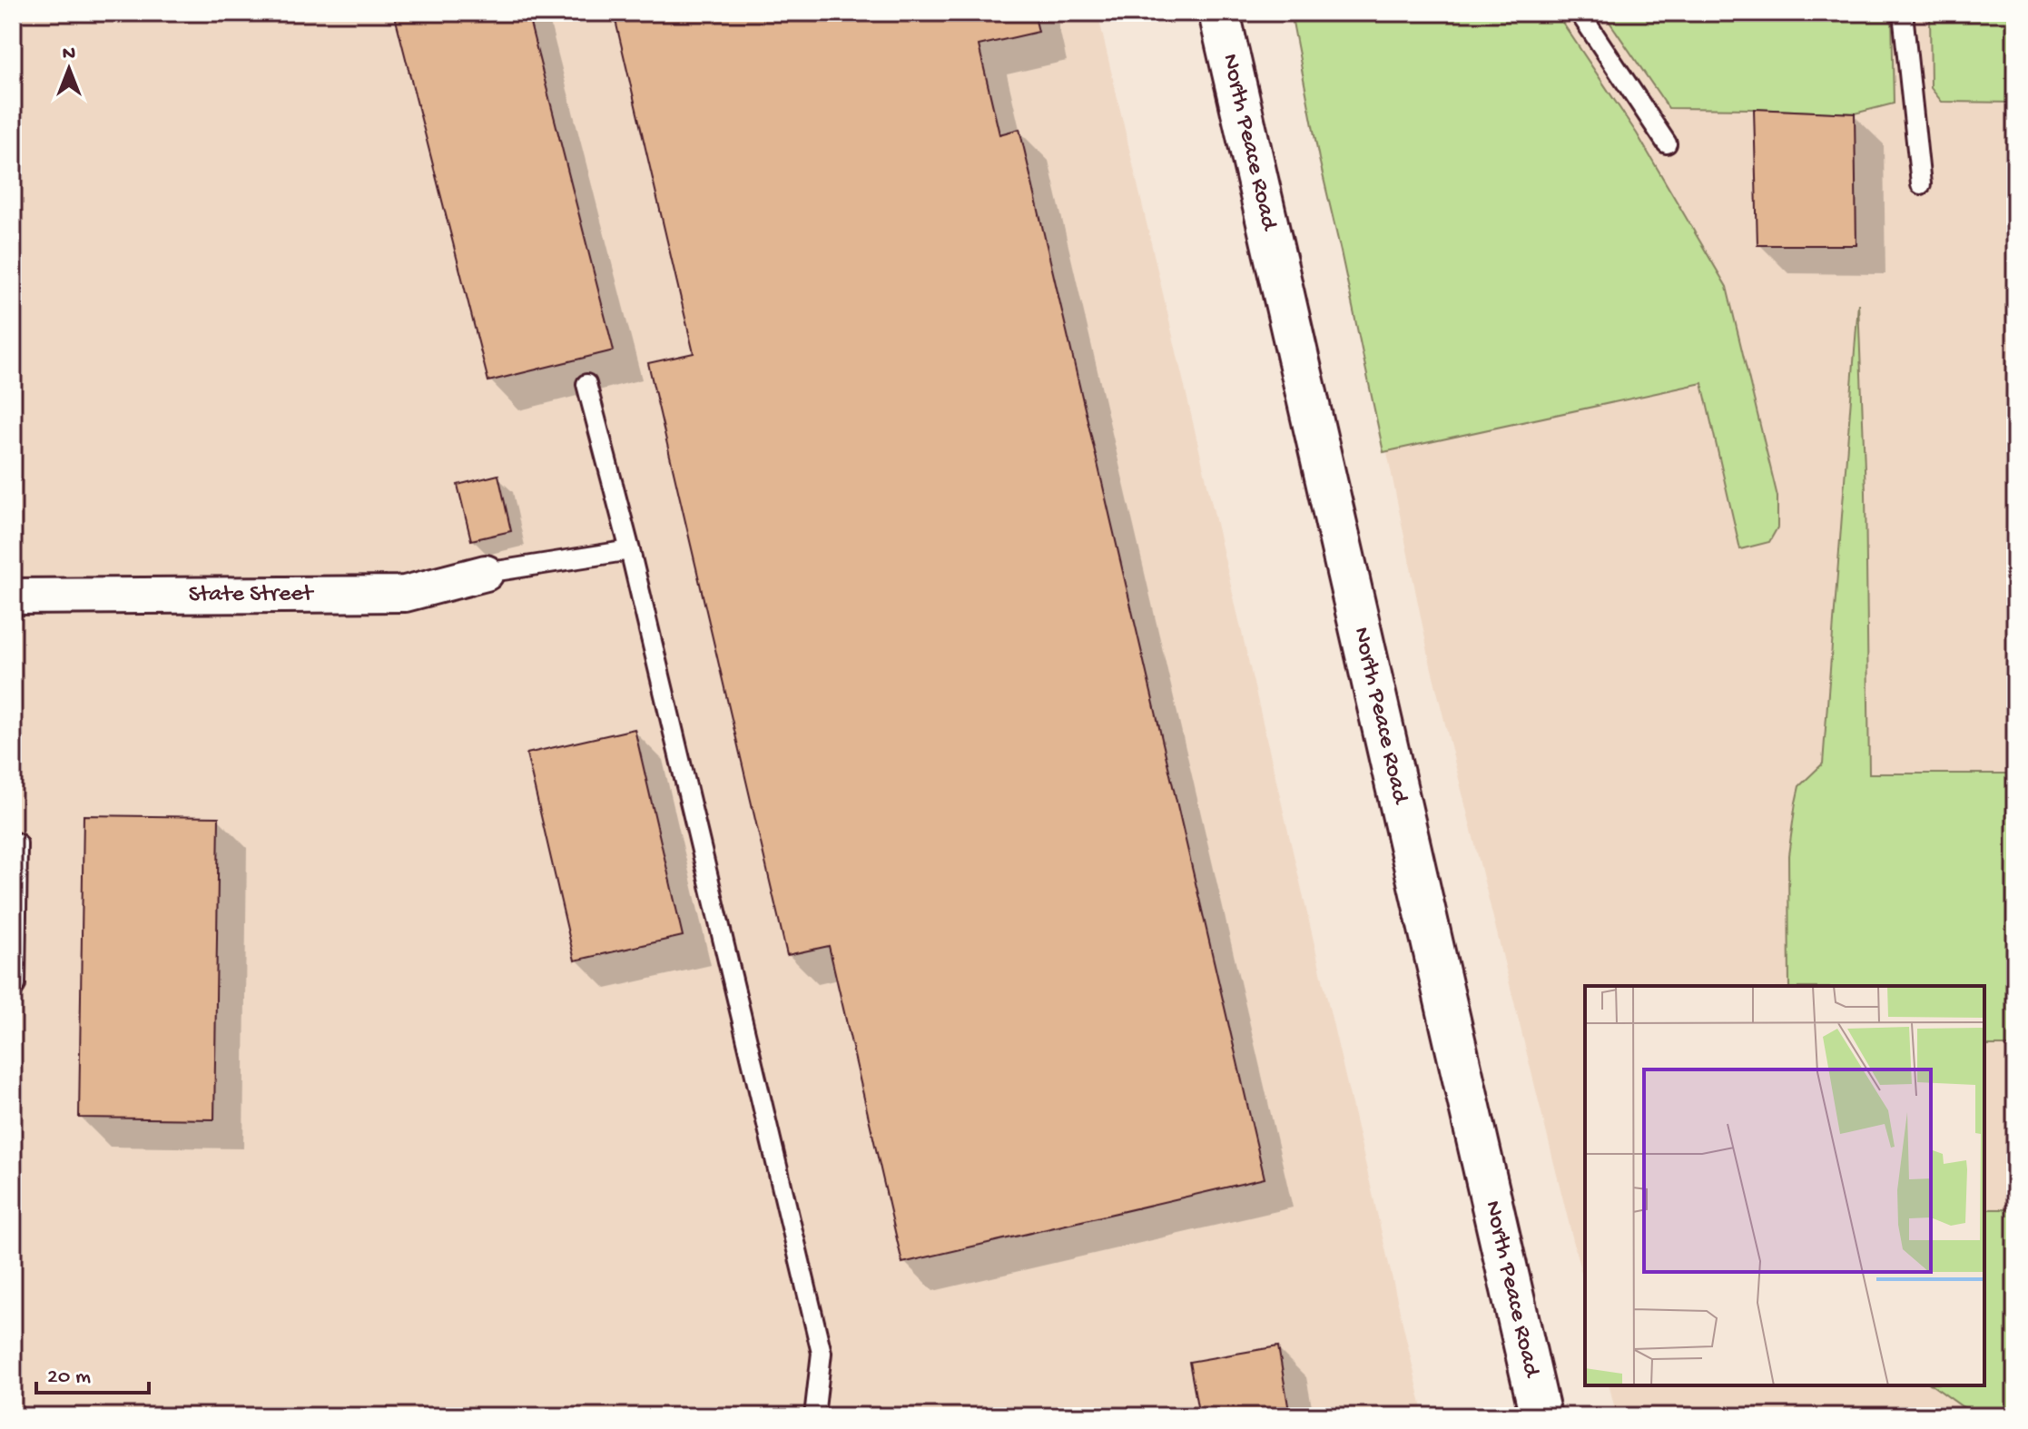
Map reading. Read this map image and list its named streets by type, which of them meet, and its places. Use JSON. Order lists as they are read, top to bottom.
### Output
{
  "streets": {
    "main road": ["North Peace Road"],
    "street": ["State Street"]
  },
  "scale_bar": "20 m",
  "north": "top"
}
